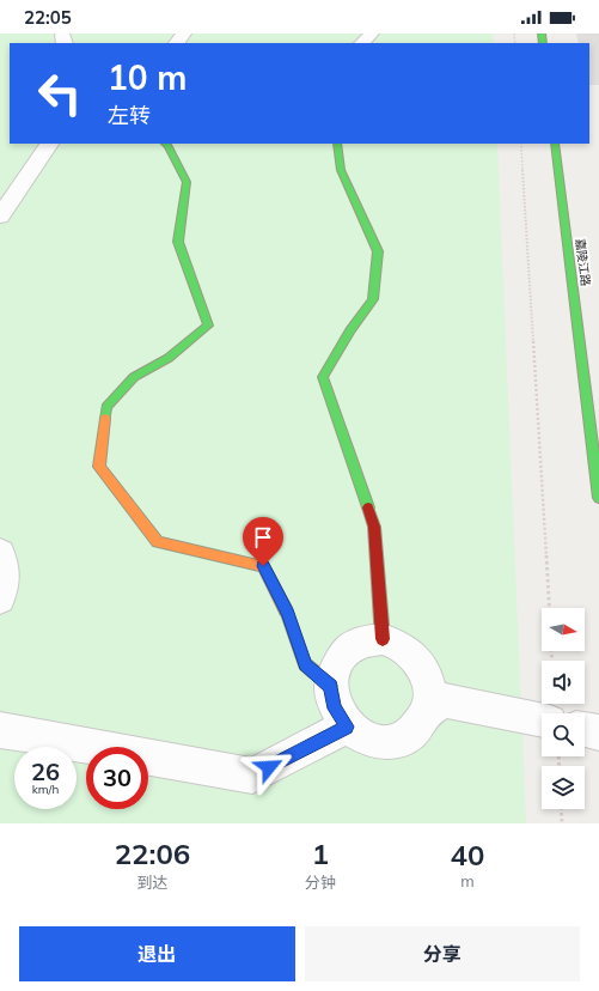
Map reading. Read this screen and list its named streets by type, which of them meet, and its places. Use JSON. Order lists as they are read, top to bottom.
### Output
{
  "streets": {
    "street": ["嘉陵江路"]
  },
  "north": "right",
  "page": {
    "status": "22:05",
    "turn": ["10 m", "左转"],
    "speed": "26 km/h",
    "limit": "30",
    "eta": [
      "22:06",
      "到达",
      "1",
      "分钟",
      "40",
      "m"
    ],
    "buttons": ["退出", "分享"]
  }
}
